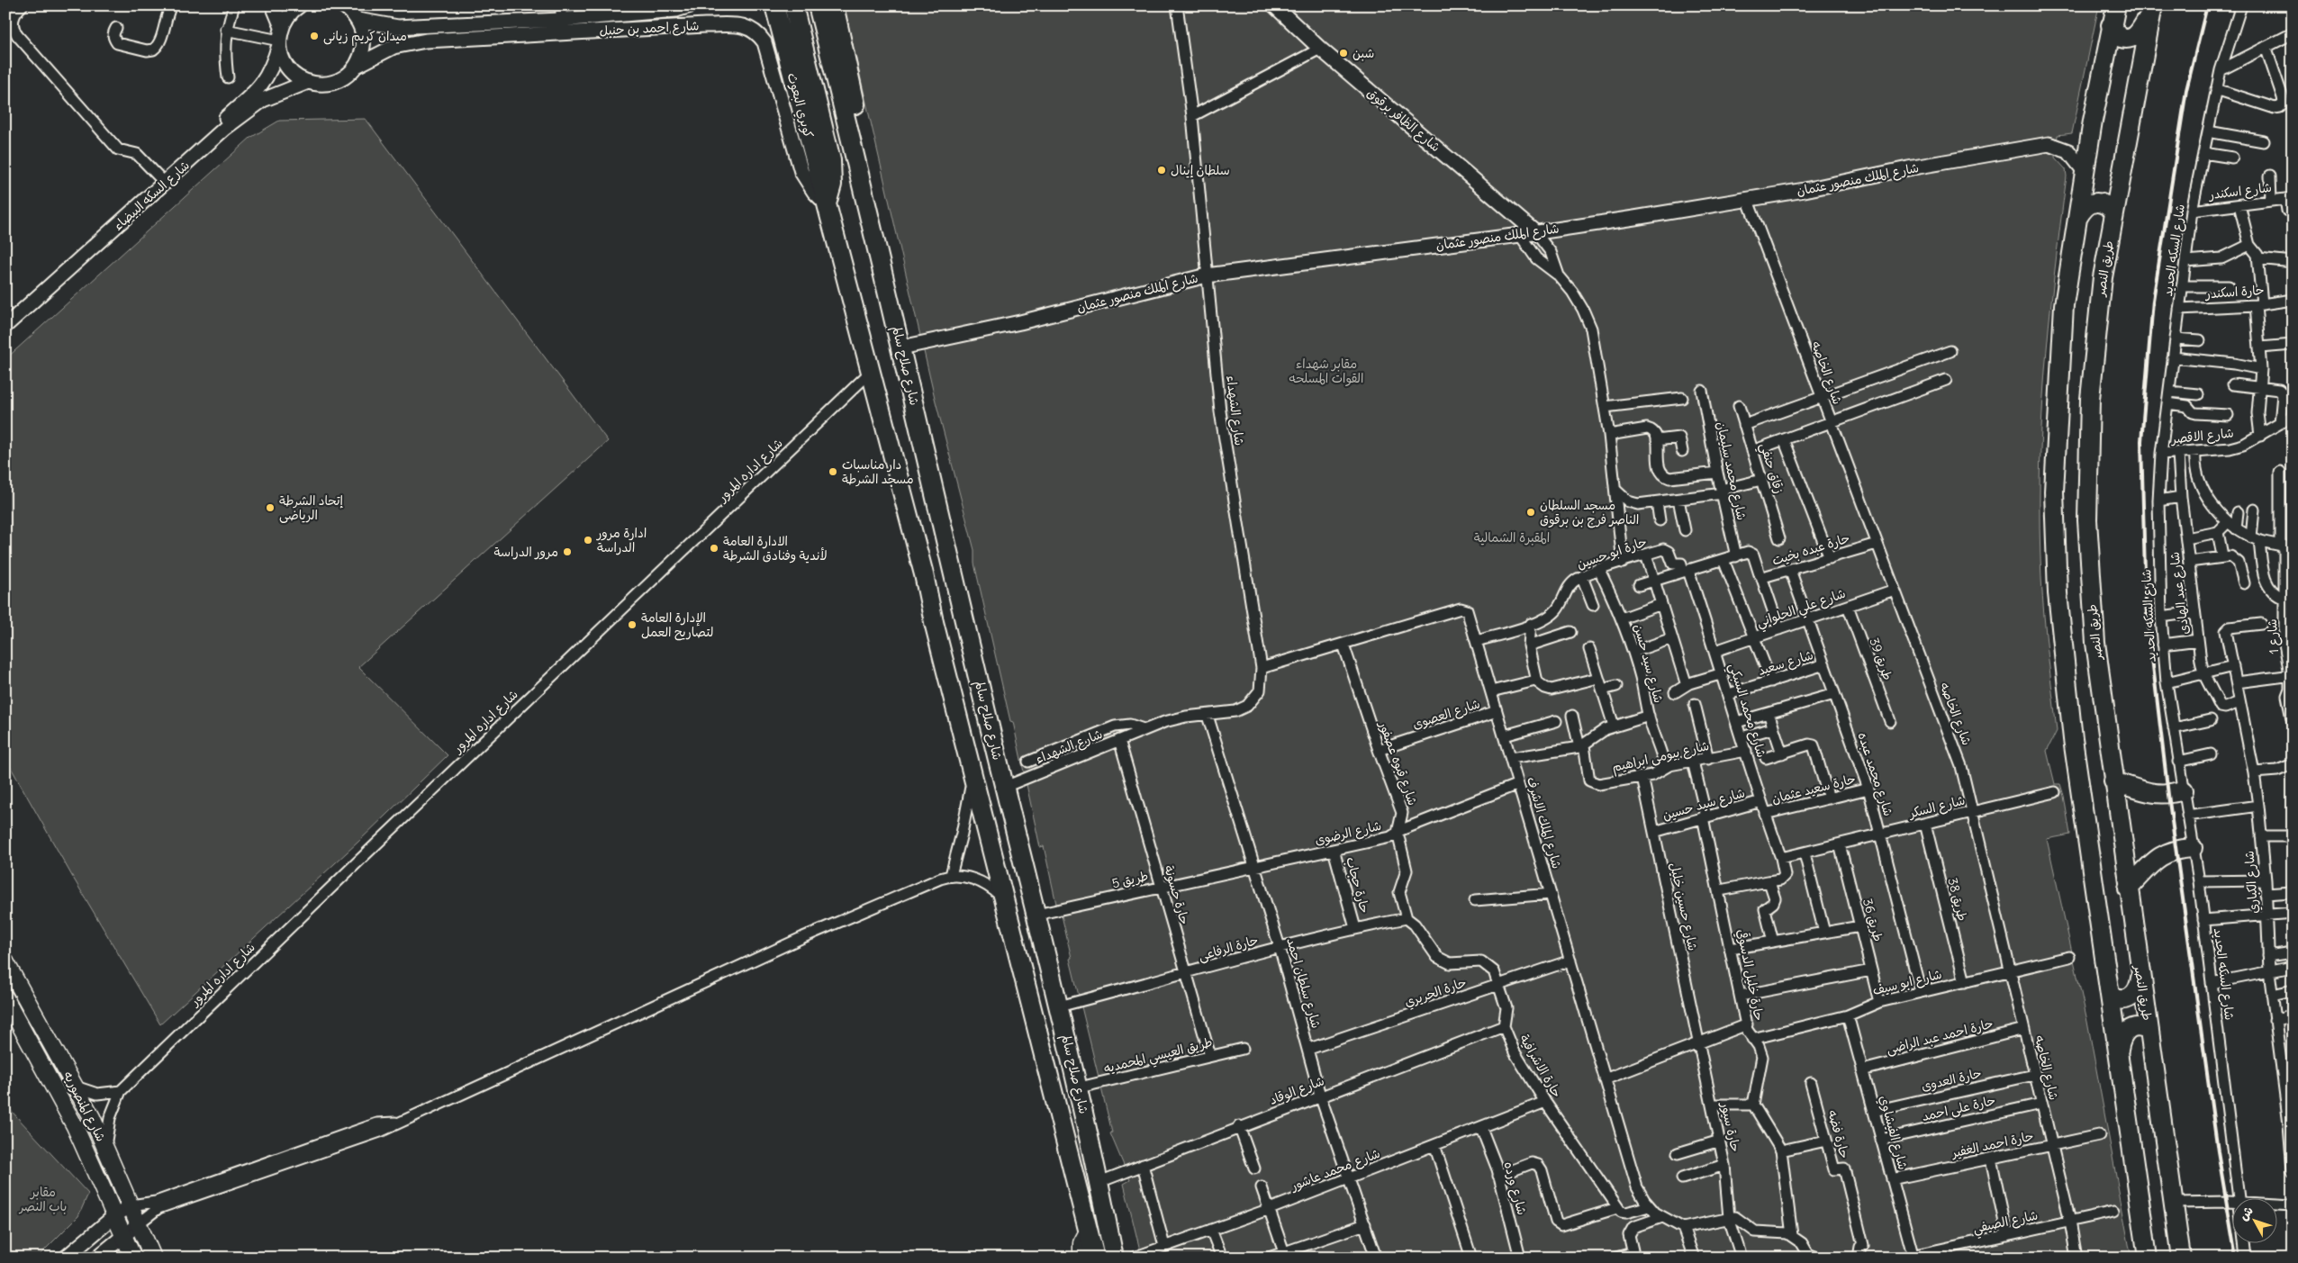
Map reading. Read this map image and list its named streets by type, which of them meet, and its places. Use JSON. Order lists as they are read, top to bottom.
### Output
{
  "streets": {
    "highway": ["كوبري البعوث", "طريق النصر", "شارع صلاح سالم"],
    "main road": ["شارع المنصوريه"],
    "street": [
      "شارع احمد بن حنبل",
      "شارع الظافر برقوق",
      "شارع الملك منصور عثمان",
      "شارع اسكندر",
      "شارع السكه البيضاء",
      "شارع السكه الحديد",
      "حارة اسكندر",
      "شارع الخاصه",
      "شارع الشهداء",
      "شارع الاقصر",
      "زقاق حنفي",
      "شارع اداره المرور",
      "شارع محمد سليمان",
      "حارة عبده بخيت",
      "حارة ابو حسين",
      "شارع عبد الهادى",
      "شارع علي الحلواني",
      "شارع 1",
      "طريق 39",
      "شارع سعيد",
      "شارع سيد حسن",
      "شارع محمد السبكي",
      "شارع العصوى",
      "شارع بيومى ابراهيم",
      "شارع قبوه عصفور",
      "شارع محمد عبده",
      "حارة سعيد عثمان",
      "شارع سيد حسين",
      "شارع السكر",
      "شارع الملك الاشرف",
      "شارع الرضوى",
      "طريق 5",
      "شارع الكباري",
      "حارة حجاب",
      "حارة حسونة",
      "طريق 38",
      "شارع حسين خليل",
      "طريق 36",
      "حارة الرفاعى",
      "حارة خليل الدسوقي",
      "شارع ابو سيف",
      "شارع سلطان احمد",
      "حارة الحريري",
      "حارة احمد عبد الراضى",
      "طريق العيسي المحمديه",
      "حارة الاشرافية",
      "حارة العدوى",
      "شارع الوقاد",
      "حارة على احمد",
      "حارة سيور",
      "شارع الفيشاوي",
      "حارة فضه",
      "حارة احمد الغفير",
      "شارع محمد عاشور",
      "شارع ورده",
      "شارع الصيفي"
    ]
  },
  "crossings": [
    ["شارع احمد بن حنبل", "كوبري البعوث"],
    ["شارع احمد بن حنبل", "شارع صلاح سالم"],
    ["كوبري البعوث", "شارع صلاح سالم"],
    ["شارع الظافر برقوق", "شارع الملك منصور عثمان"],
    ["شارع الملك منصور عثمان", "شارع صلاح سالم"],
    ["شارع الملك منصور عثمان", "شارع الخاصه"],
    ["شارع الملك منصور عثمان", "شارع الشهداء"],
    ["شارع اسكندر", "شارع السكه الحديد"],
    ["شارع السكه الحديد", "حارة اسكندر"],
    ["شارع السكه الحديد", "شارع الاقصر"],
    ["شارع صلاح سالم", "شارع الشهداء"],
    ["شارع صلاح سالم", "شارع اداره المرور"],
    ["شارع صلاح سالم", "طريق 5"],
    ["شارع صلاح سالم", "حارة الرفاعى"],
    ["شارع صلاح سالم", "طريق العيسي المحمديه"],
    ["شارع صلاح سالم", "شارع الوقاد"],
    ["شارع الخاصه", "حارة عبده بخيت"],
    ["شارع الخاصه", "شارع علي الحلواني"],
    ["شارع الخاصه", "شارع السكر"],
    ["شارع الخاصه", "شارع ابو سيف"],
    ["شارع الخاصه", "حارة احمد عبد الراضى"],
    ["شارع الخاصه", "حارة العدوى"],
    ["شارع الخاصه", "حارة على احمد"],
    ["شارع الخاصه", "حارة احمد الغفير"],
    ["شارع الخاصه", "شارع الصيفي"],
    ["شارع الشهداء", "شارع الملك الاشرف"],
    ["شارع الشهداء", "حارة حسونة"],
    ["شارع الشهداء", "شارع سلطان احمد"],
    ["شارع الاقصر", "شارع عبد الهادى"],
    ["شارع اداره المرور", "شارع المنصوريه"],
    ["شارع محمد سليمان", "حارة عبده بخيت"],
    ["حارة عبده بخيت", "حارة ابو حسين"],
    ["حارة عبده بخيت", "شارع محمد السبكي"],
    ["حارة عبده بخيت", "شارع محمد عبده"],
    ["حارة ابو حسين", "شارع سيد حسن"],
    ["حارة ابو حسين", "شارع محمد السبكي"],
    ["حارة ابو حسين", "شارع الملك الاشرف"],
    ["شارع عبد الهادى", "شارع الكباري"],
    ["شارع علي الحلواني", "طريق 39"],
    ["شارع علي الحلواني", "شارع محمد السبكي"],
    ["شارع علي الحلواني", "شارع محمد عبده"],
    ["شارع سعيد", "شارع محمد السبكي"],
    ["شارع سعيد", "شارع محمد عبده"],
    ["شارع سيد حسن", "شارع بيومى ابراهيم"],
    ["شارع محمد السبكي", "شارع بيومى ابراهيم"],
    ["شارع محمد السبكي", "حارة سعيد عثمان"],
    ["شارع محمد السبكي", "شارع سيد حسين"],
    ["شارع محمد السبكي", "شارع السكر"],
    ["شارع العصوى", "شارع قبوه عصفور"],
    ["شارع العصوى", "شارع الملك الاشرف"],
    ["شارع بيومى ابراهيم", "شارع حسين خليل"],
    ["شارع بيومى ابراهيم", "حارة خليل الدسوقي"],
    ["شارع قبوه عصفور", "شارع الملك الاشرف"],
    ["شارع قبوه عصفور", "شارع الرضوى"],
    ["شارع قبوه عصفور", "حارة الرفاعى"],
    ["شارع قبوه عصفور", "حارة الاشرافية"],
    ["شارع محمد عبده", "حارة سعيد عثمان"],
    ["شارع محمد عبده", "شارع السكر"],
    ["شارع محمد عبده", "شارع ابو سيف"],
    ["شارع سيد حسين", "شارع حسين خليل"],
    ["شارع سيد حسين", "حارة خليل الدسوقي"],
    ["شارع السكر", "طريق 38"],
    ["شارع السكر", "طريق 36"],
    ["شارع الملك الاشرف", "شارع الرضوى"],
    ["شارع الملك الاشرف", "حارة الحريري"],
    ["شارع الرضوى", "طريق 5"],
    ["شارع الرضوى", "حارة حجاب"],
    ["شارع الرضوى", "شارع سلطان احمد"],
    ["طريق 5", "حارة حسونة"],
    ["طريق 5", "شارع سلطان احمد"],
    ["حارة حجاب", "حارة الرفاعى"],
    ["حارة حسونة", "حارة الرفاعى"],
    ["حارة حسونة", "طريق العيسي المحمديه"],
    ["طريق 38", "شارع ابو سيف"],
    ["شارع حسين خليل", "حارة سيور"],
    ["طريق 36", "شارع ابو سيف"],
    ["حارة الرفاعى", "شارع سلطان احمد"],
    ["حارة الرفاعى", "حارة الاشرافية"],
    ["حارة خليل الدسوقي", "شارع ابو سيف"],
    ["شارع ابو سيف", "شارع الفيشاوي"],
    ["شارع سلطان احمد", "حارة الحريري"],
    ["شارع سلطان احمد", "شارع الوقاد"],
    ["شارع سلطان احمد", "شارع محمد عاشور"],
    ["حارة الحريري", "حارة الاشرافية"],
    ["حارة احمد عبد الراضى", "شارع الفيشاوي"],
    ["حارة الاشرافية", "شارع الوقاد"],
    ["حارة الاشرافية", "شارع محمد عاشور"],
    ["حارة العدوى", "شارع الفيشاوي"],
    ["حارة على احمد", "شارع الفيشاوي"],
    ["شارع الفيشاوي", "حارة احمد الغفير"],
    ["شارع الفيشاوي", "شارع الصيفي"],
    ["شارع محمد عاشور", "شارع ورده"]
  ],
  "parks": ["مقابر شهداء القوات المسلحه", "المقبرة الشمالية", "مقابر باب النصر"],
  "places": [
    "ميدان كريم زيانى",
    "شبن",
    "سلطان إينال",
    "دار مناسبات مسجد الشرطة",
    "إتحاد الشرطة الرياضى",
    "مسجد السلطان الناصر فرج بن برقوق",
    "ادارة مرور الدراسة",
    "الادارة العامة لأندية وفنادق الشرطة",
    "مرور الدراسة",
    "الإدارة العامة لتصاريح العمل"
  ],
  "north": "top left"
}
